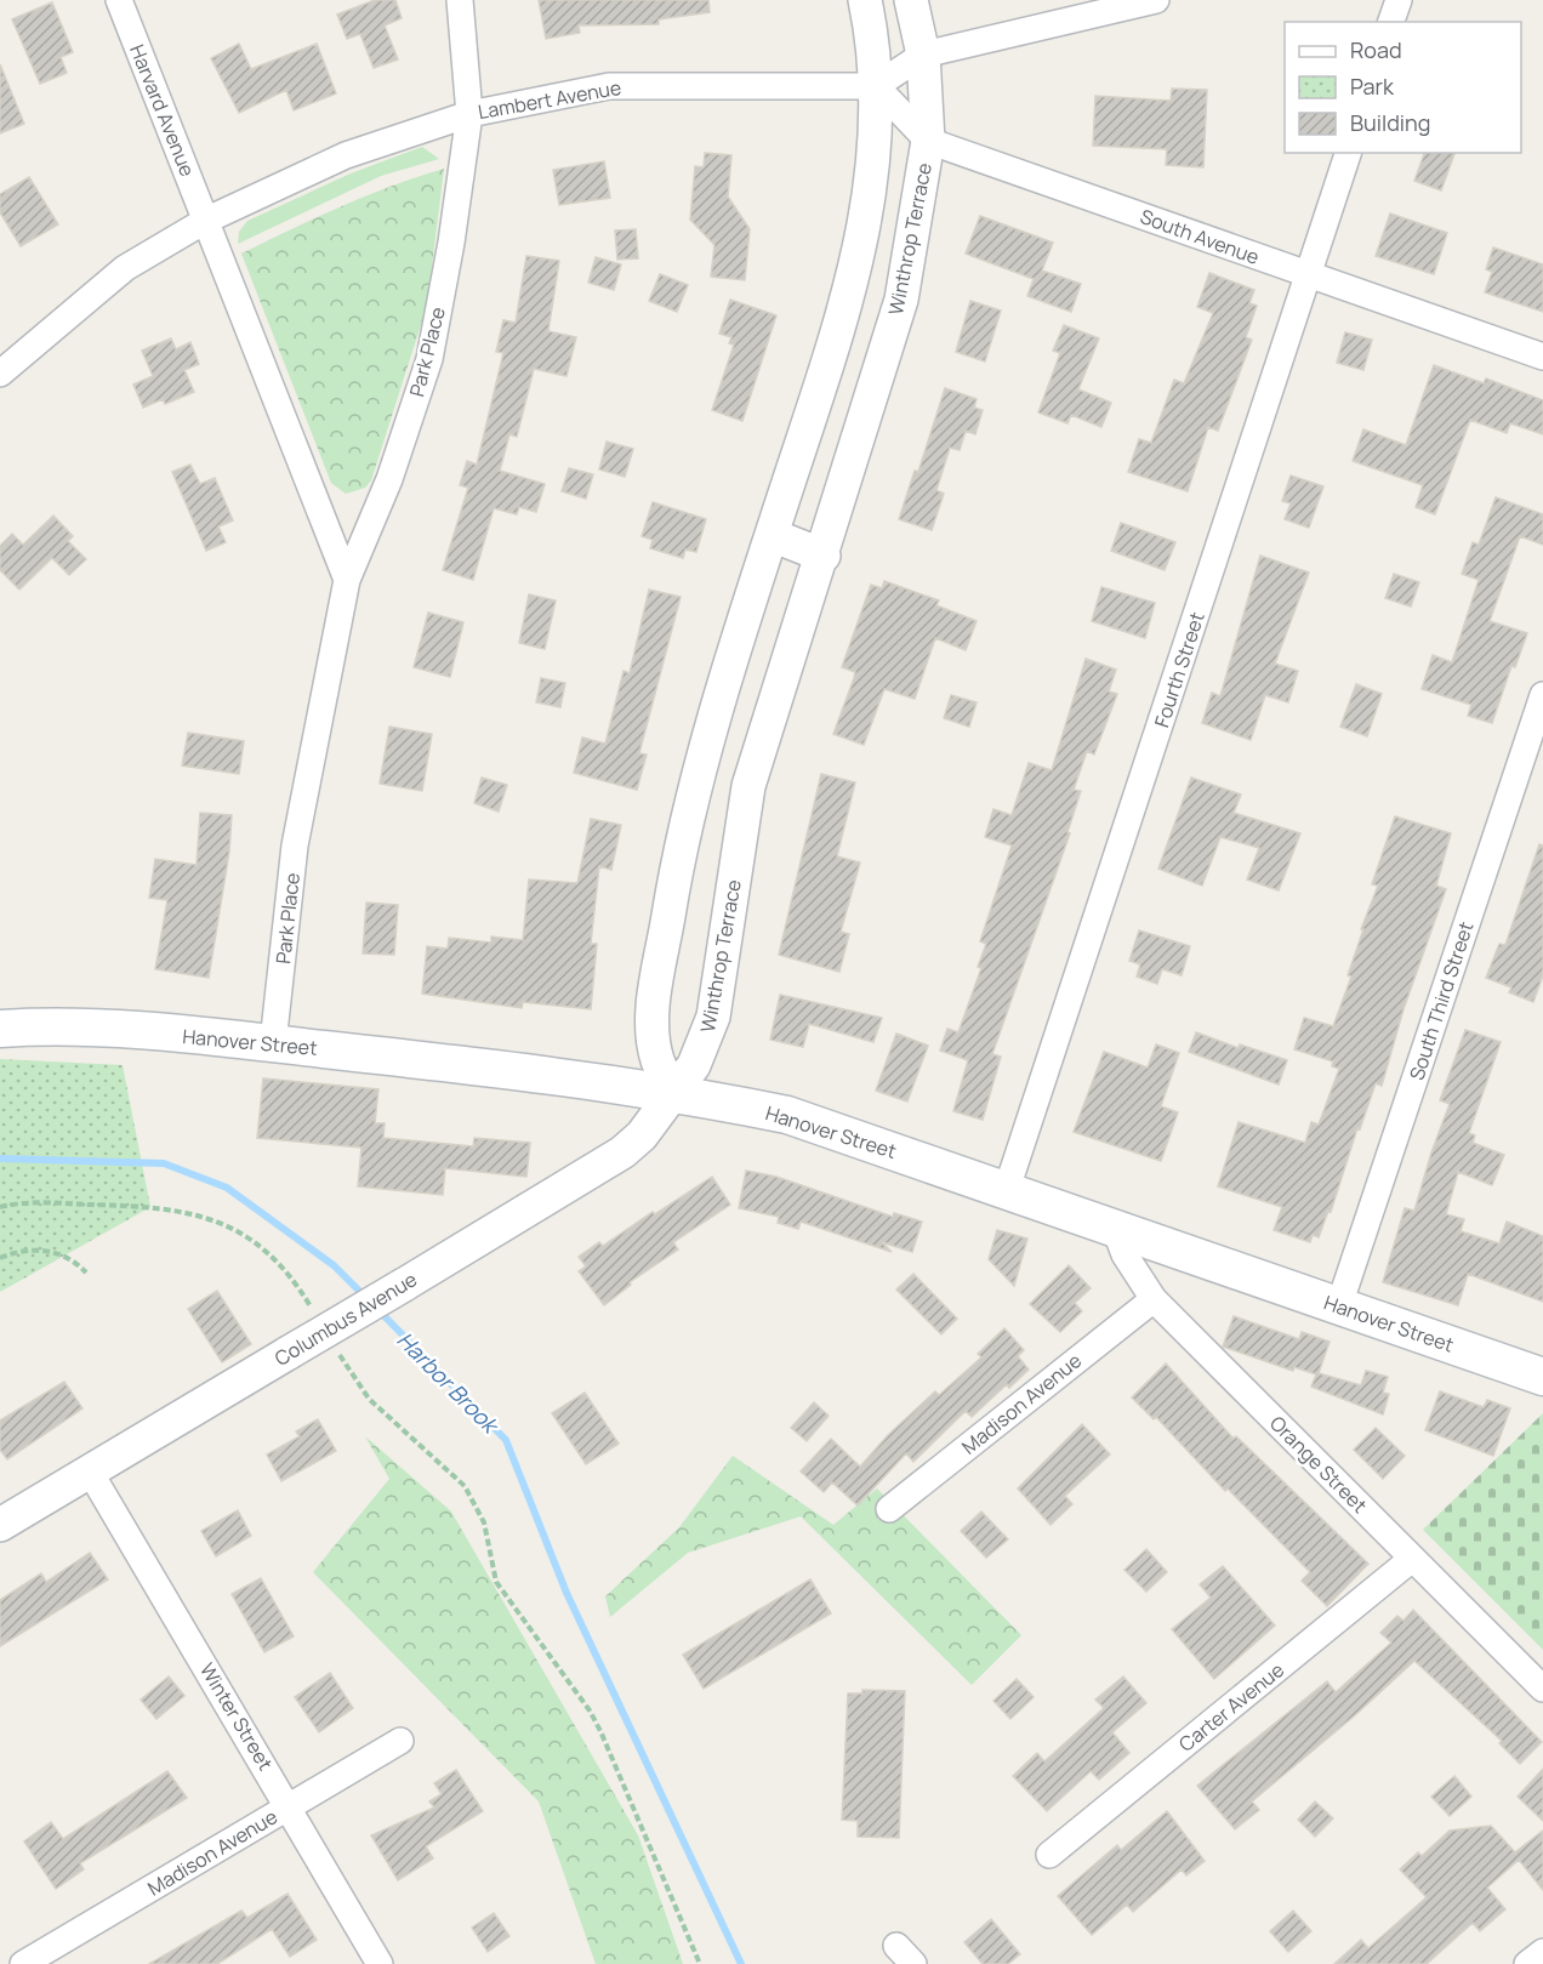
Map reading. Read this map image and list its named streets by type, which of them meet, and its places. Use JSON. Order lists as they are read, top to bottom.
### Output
{
  "streets": {
    "main road": ["Hanover Street"],
    "street": [
      "Lambert Avenue",
      "Harvard Avenue",
      "South Avenue",
      "Winthrop Terrace",
      "Park Place",
      "Fourth Street",
      "South Third Street",
      "Columbus Avenue",
      "Madison Avenue",
      "Orange Street",
      "Carter Avenue",
      "Winter Street"
    ]
  },
  "crossings": [
    ["Lambert Avenue", "Harvard Avenue"],
    ["Lambert Avenue", "South Avenue"],
    ["Lambert Avenue", "Park Place"],
    ["South Avenue", "Winthrop Terrace"],
    ["South Avenue", "Fourth Street"],
    ["Winthrop Terrace", "Hanover Street"],
    ["Winthrop Terrace", "Columbus Avenue"],
    ["Park Place", "Hanover Street"],
    ["Fourth Street", "Hanover Street"],
    ["South Third Street", "Hanover Street"],
    ["Hanover Street", "Columbus Avenue"],
    ["Hanover Street", "Orange Street"],
    ["Columbus Avenue", "Winter Street"],
    ["Madison Avenue", "Orange Street"],
    ["Madison Avenue", "Winter Street"],
    ["Orange Street", "Carter Avenue"]
  ],
  "water": ["Harbor Brook"],
  "legend": ["Road", "Park", "Building"]
}
